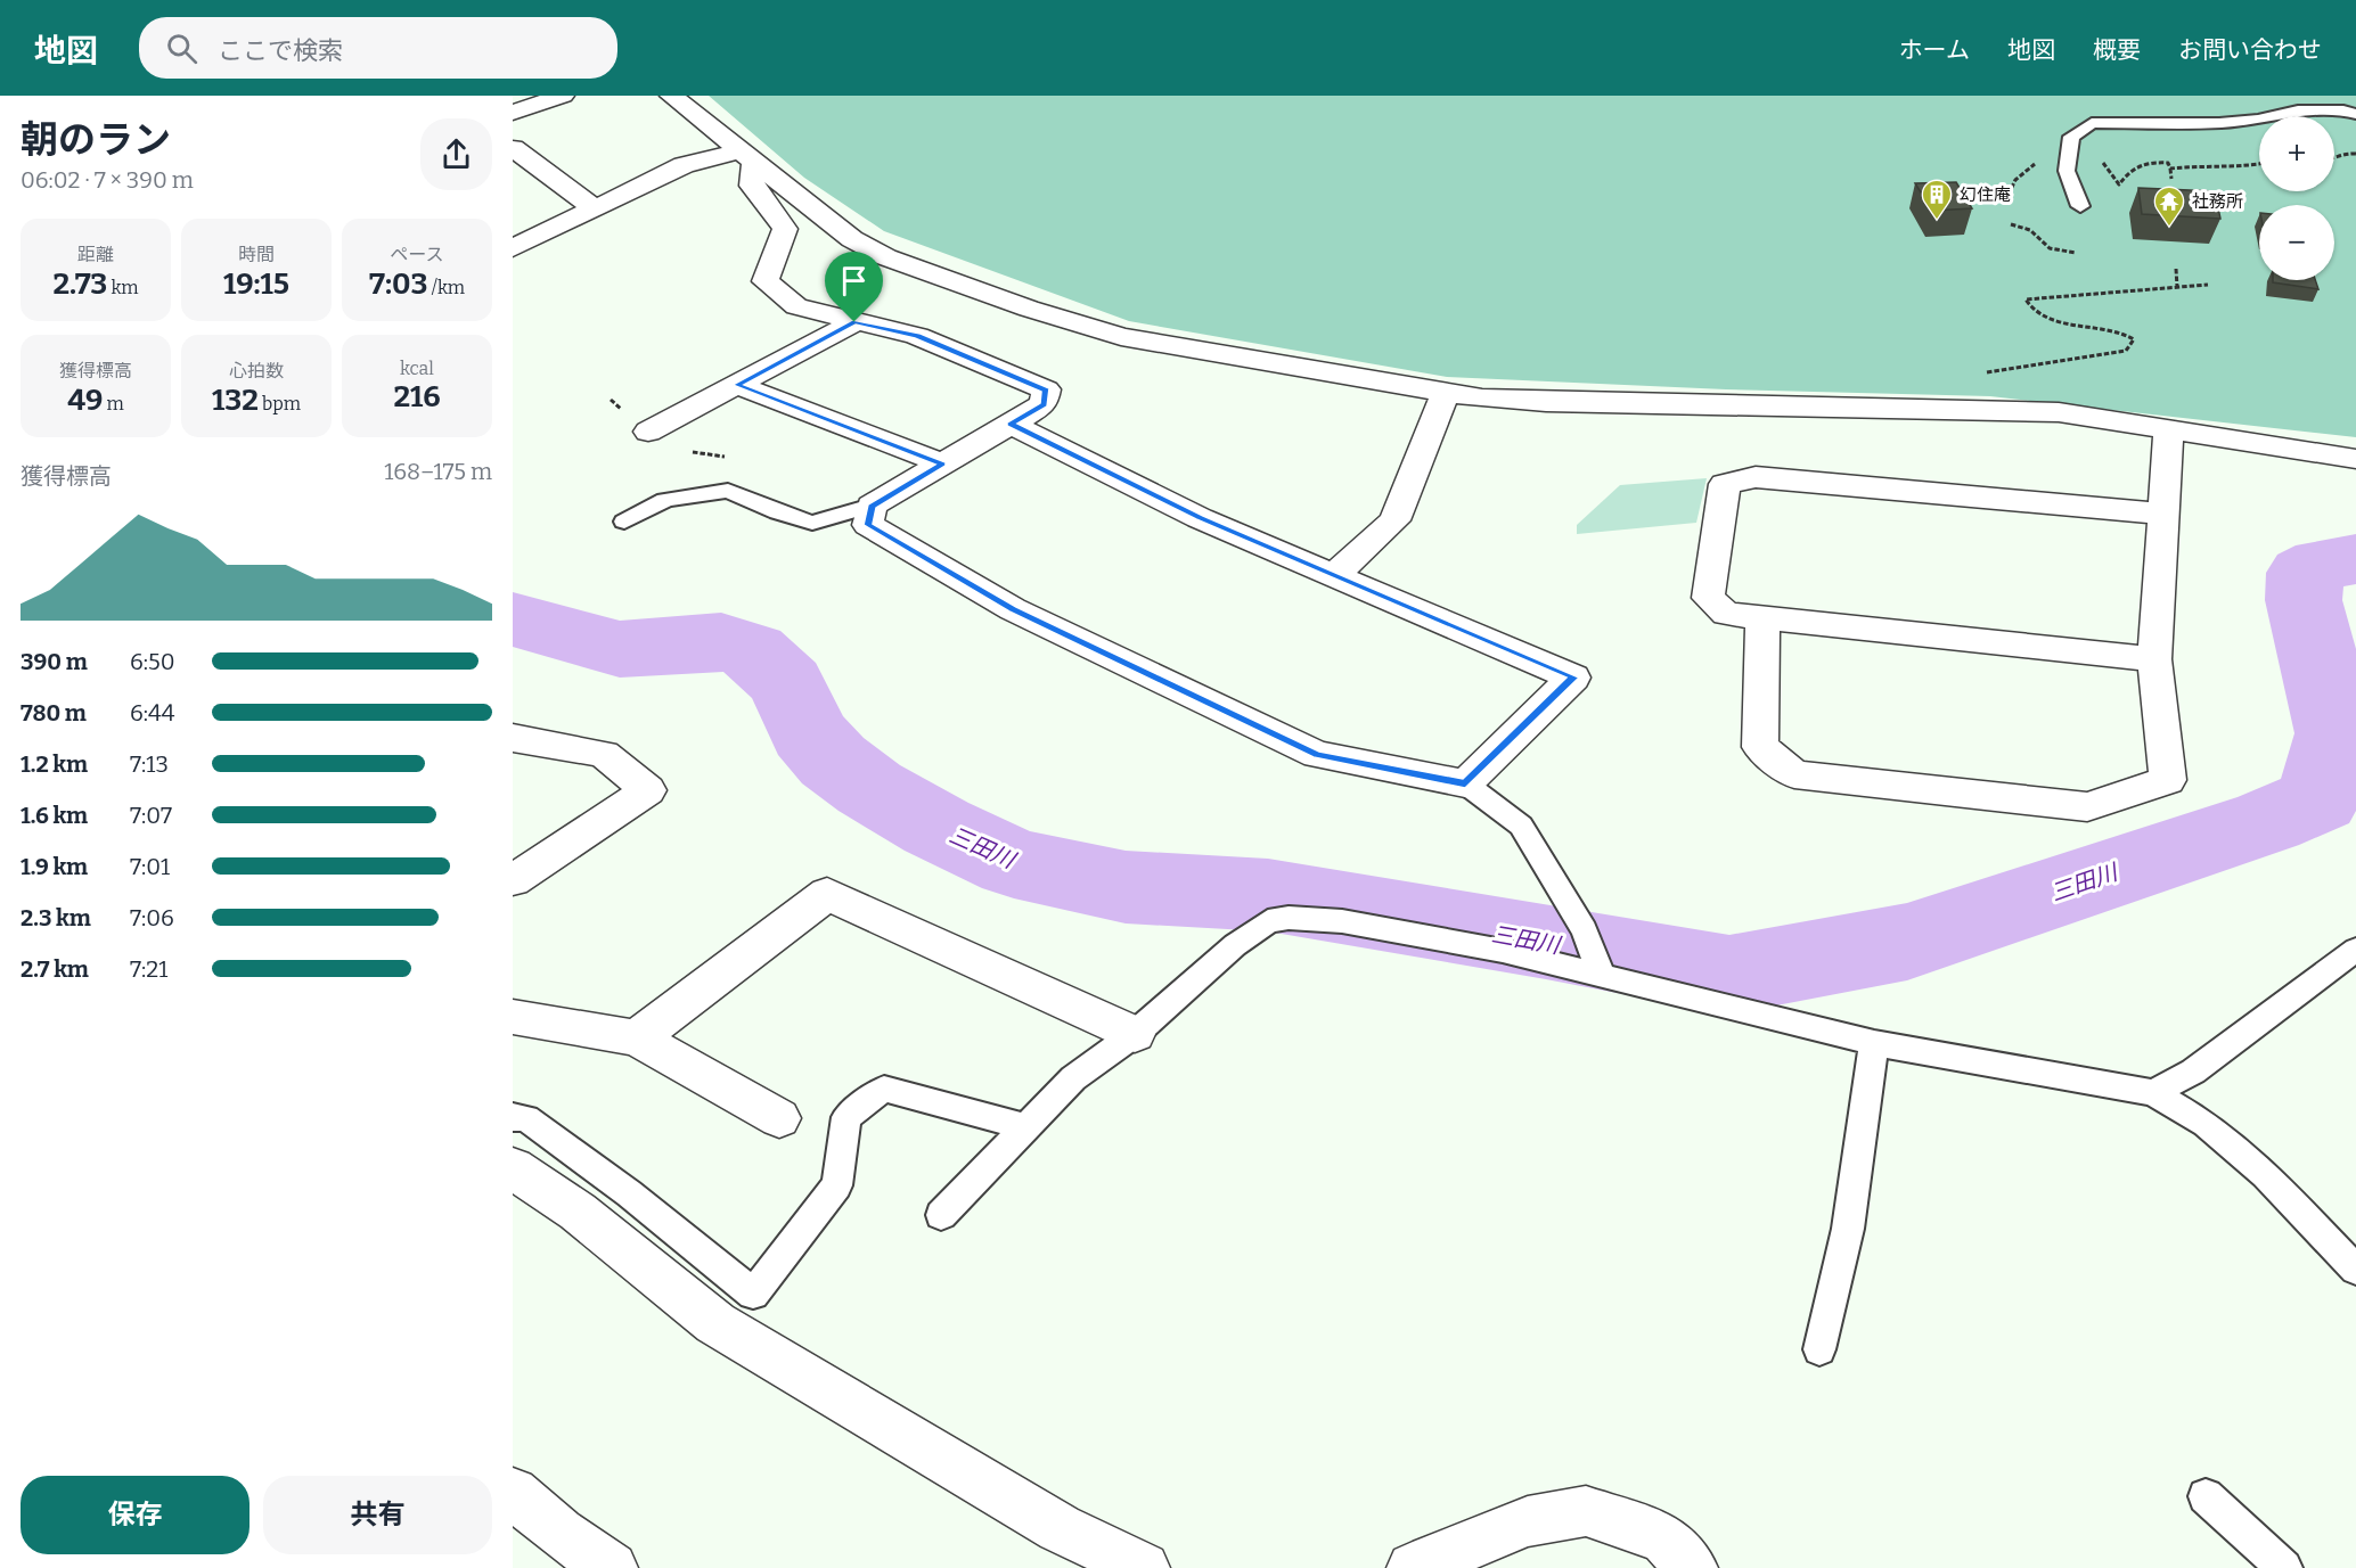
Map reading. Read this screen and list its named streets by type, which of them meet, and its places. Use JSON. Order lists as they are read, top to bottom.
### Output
{
  "water": ["三田川"],
  "places": {
    "building": ["幻住庵"],
    "temple": ["社務所"]
  },
  "page": {
    "header": "地図",
    "search": "ここで検索",
    "nav": [
      "ホーム",
      "地図",
      "概要",
      "お問い合わせ"
    ],
    "heading": ["朝のラン", "06:02 · 7 × 390 m"],
    "map_buttons": ["+", "−"],
    "stats": [
      ["距離", "2.73 km"],
      ["時間", "19:15"],
      ["ペース", "7:03 /km"],
      ["獲得標高", "49 m"],
      ["心拍数", "132 bpm"],
      ["kcal", "216"]
    ],
    "chart": ["獲得標高", "168–175 m"],
    "list": [
      {
        "name": "390 m",
        "note": "6:50"
      },
      {
        "name": "780 m",
        "note": "6:44"
      },
      {
        "name": "1.2 km",
        "note": "7:13"
      },
      {
        "name": "1.6 km",
        "note": "7:07"
      },
      {
        "name": "1.9 km",
        "note": "7:01"
      },
      {
        "name": "2.3 km",
        "note": "7:06"
      },
      {
        "name": "2.7 km",
        "note": "7:21"
      }
    ],
    "buttons": ["保存", "共有"]
  }
}
